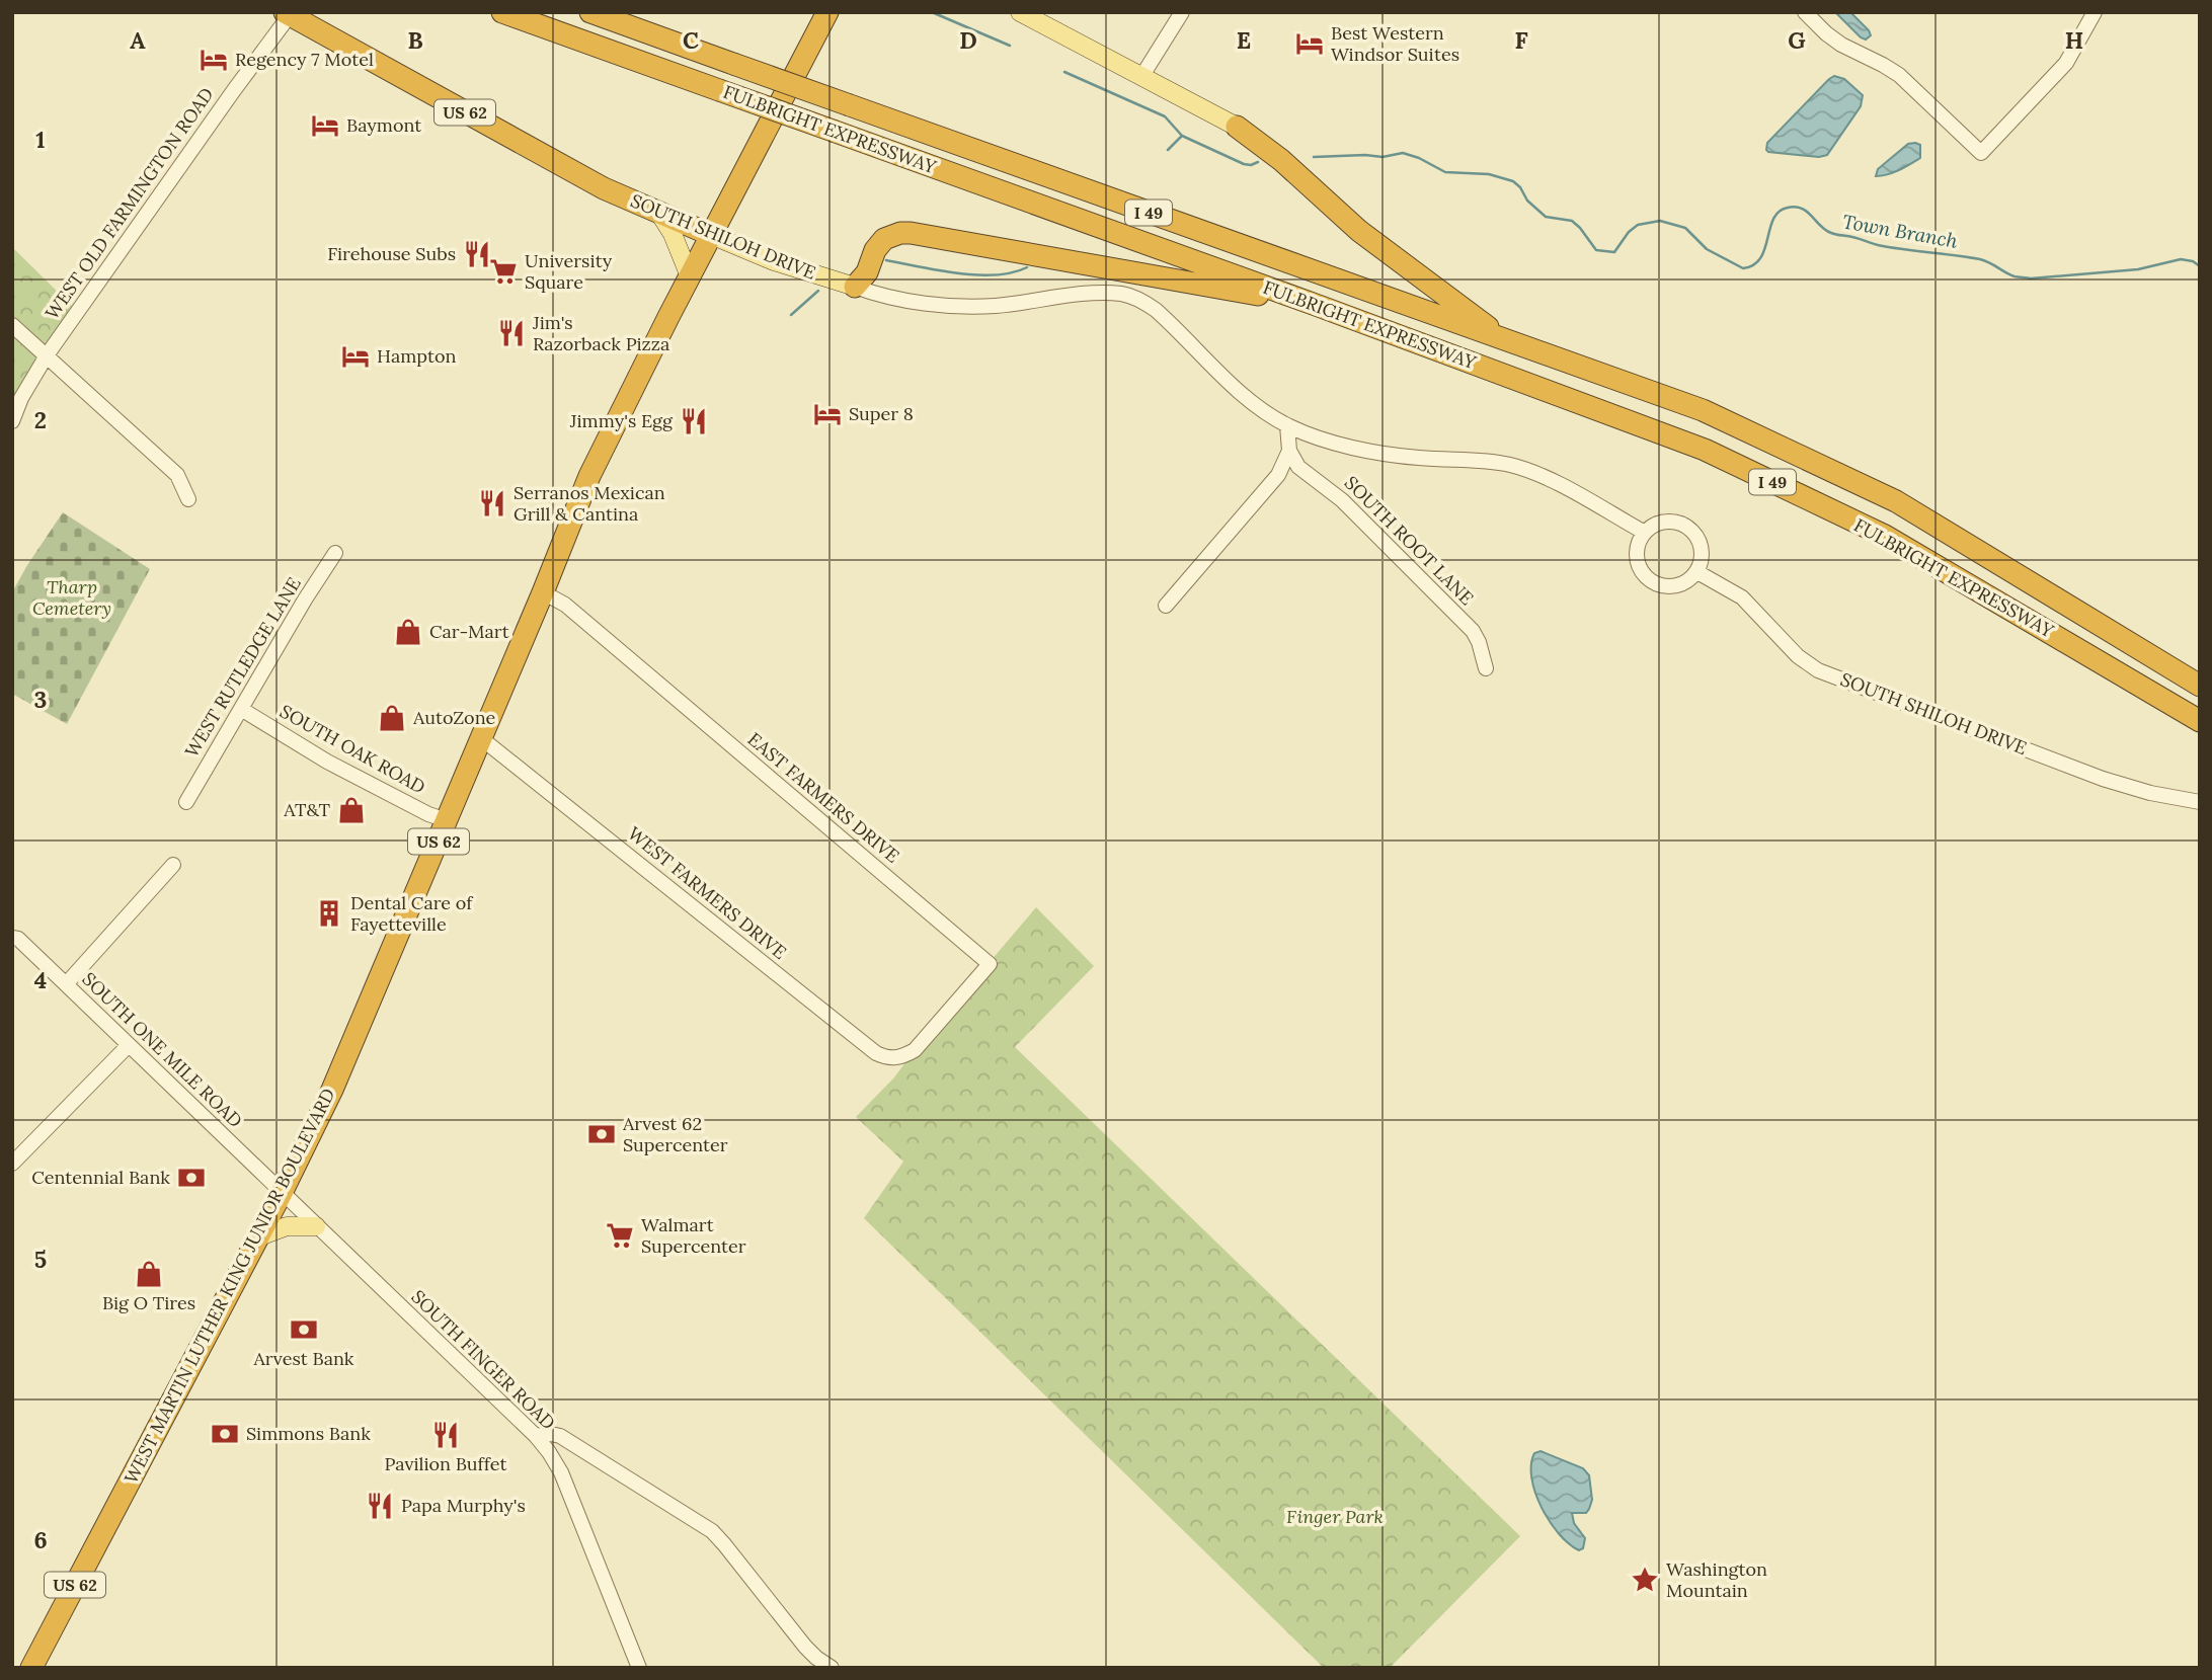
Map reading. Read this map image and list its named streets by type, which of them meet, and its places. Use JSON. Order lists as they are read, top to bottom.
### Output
{
  "streets": {
    "highway": [
      "US 62",
      "FULBRIGHT EXPRESSWAY",
      "I 49",
      "SOUTH SHILOH DRIVE",
      "WEST MARTIN LUTHER KING JUNIOR BOULEVARD"
    ],
    "street": [
      "WEST OLD FARMINGTON ROAD",
      "SOUTH ROOT LANE",
      "WEST RUTLEDGE LANE",
      "SOUTH OAK ROAD",
      "EAST FARMERS DRIVE",
      "WEST FARMERS DRIVE",
      "SOUTH ONE MILE ROAD",
      "SOUTH FINGER ROAD"
    ]
  },
  "crossings": [
    ["WEST OLD FARMINGTON ROAD", "SOUTH SHILOH DRIVE"],
    ["SOUTH SHILOH DRIVE", "WEST MARTIN LUTHER KING JUNIOR BOULEVARD"],
    ["WEST RUTLEDGE LANE", "SOUTH OAK ROAD"],
    ["SOUTH OAK ROAD", "WEST MARTIN LUTHER KING JUNIOR BOULEVARD"],
    ["EAST FARMERS DRIVE", "WEST FARMERS DRIVE"],
    ["EAST FARMERS DRIVE", "WEST MARTIN LUTHER KING JUNIOR BOULEVARD"],
    ["WEST FARMERS DRIVE", "WEST MARTIN LUTHER KING JUNIOR BOULEVARD"],
    ["SOUTH ONE MILE ROAD", "WEST MARTIN LUTHER KING JUNIOR BOULEVARD"],
    ["SOUTH ONE MILE ROAD", "SOUTH FINGER ROAD"],
    ["WEST MARTIN LUTHER KING JUNIOR BOULEVARD", "SOUTH FINGER ROAD"]
  ],
  "water": ["Town Branch"],
  "parks": ["Tharp Cemetery", "Finger Park"],
  "places": {
    "hotel": [
      "Best Western Windsor Suites",
      "Regency 7 Motel",
      "Baymont",
      "Hampton",
      "Super 8"
    ],
    "restaurant": [
      "Firehouse Subs",
      "Jim's Razorback Pizza",
      "Jimmy's Egg",
      "Serranos Mexican Grill & Cantina",
      "Pavilion Buffet",
      "Papa Murphy's"
    ],
    "supermarket": ["University Square", "Walmart Supercenter"],
    "shop": [
      "Car-Mart",
      "AutoZone",
      "AT&T",
      "Big O Tires"
    ],
    "building": ["Dental Care of Fayetteville"],
    "bank": [
      "Arvest 62 Supercenter",
      "Centennial Bank",
      "Arvest Bank",
      "Simmons Bank"
    ],
    "place": ["Washington Mountain"]
  },
  "grid": {
    "columns": [
      "A",
      "B",
      "C",
      "D",
      "E",
      "F",
      "G",
      "H"
    ],
    "rows": [
      "1",
      "2",
      "3",
      "4",
      "5",
      "6"
    ]
  }
}
